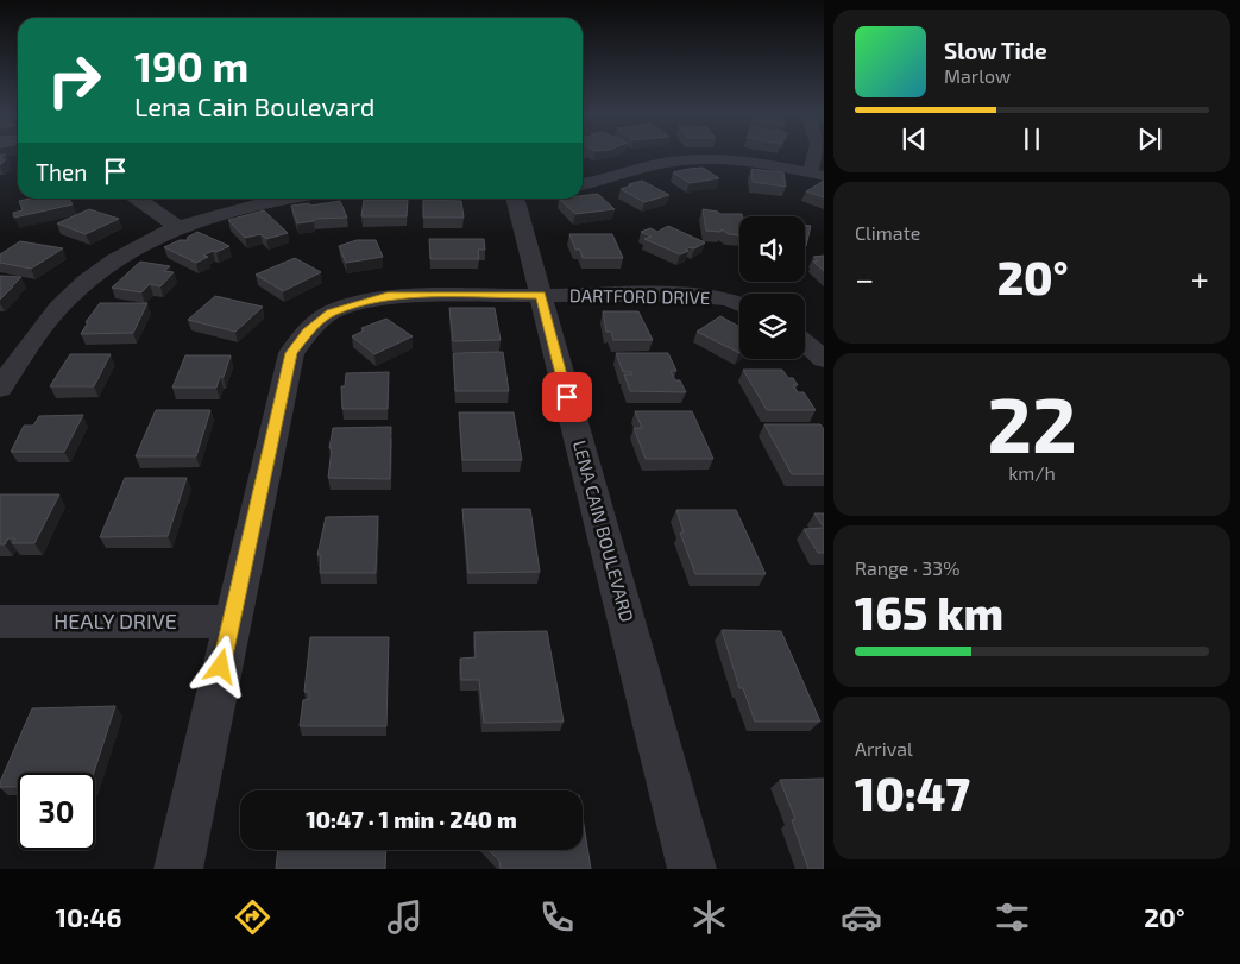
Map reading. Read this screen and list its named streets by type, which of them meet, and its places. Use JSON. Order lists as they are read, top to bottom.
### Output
{
  "streets": {
    "street": ["DARTFORD DRIVE", "LENA CAIN BOULEVARD", "HEALY DRIVE"]
  },
  "crossings": [
    ["DARTFORD DRIVE", "LENA CAIN BOULEVARD"],
    ["DARTFORD DRIVE", "HEALY DRIVE"]
  ],
  "page": {
    "turn": ["190 m", "Lena Cain Boulevard"],
    "song": ["Slow Tide", "Marlow"],
    "then": "Then",
    "tile": [
      "Climate",
      ["22", "km/h"],
      ["Range · 33%", "165 km"],
      ["Arrival", "10:47"]
    ],
    "heat": ["−", "20°", "+"],
    "limit": "30",
    "trip": "10:47 · 1 min · 240 m",
    "tabs": ["10:46", "20°"]
  }
}
